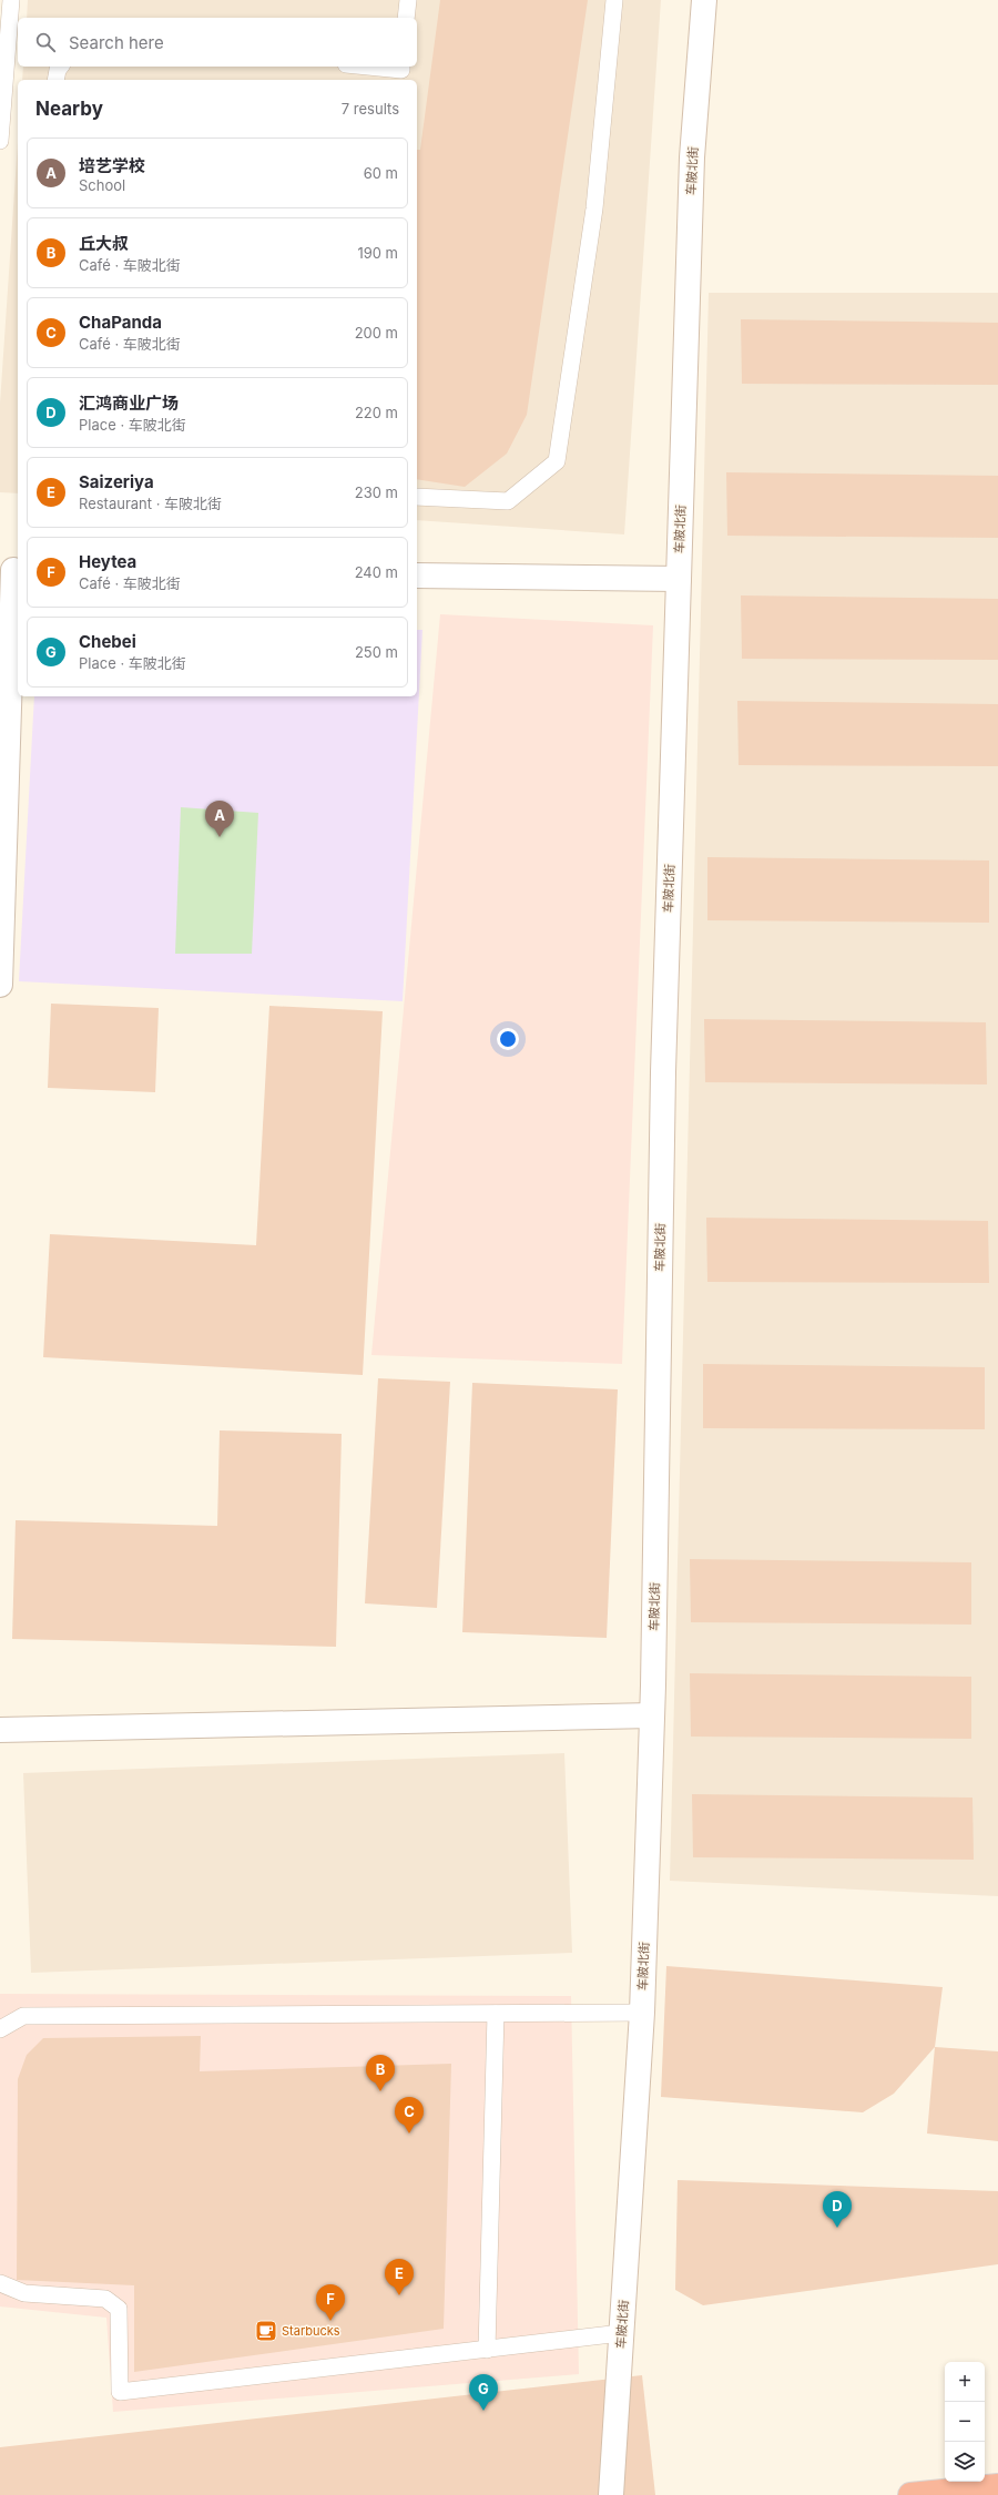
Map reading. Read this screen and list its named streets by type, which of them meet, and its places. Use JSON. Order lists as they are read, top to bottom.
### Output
{
  "streets": {
    "street": ["车陂北街"]
  },
  "places": {
    "cafe": ["Starbucks"]
  },
  "page": {
    "search": "Search here",
    "heading": ["Nearby", "7 results"],
    "list": [
      {
        "mark": "A",
        "name": "培艺学校",
        "note": "School",
        "value": "60 m"
      },
      {
        "mark": "B",
        "name": "丘大叔",
        "note": "Café · 车陂北街",
        "value": "190 m"
      },
      {
        "mark": "C",
        "name": "ChaPanda",
        "note": "Café · 车陂北街",
        "value": "200 m"
      },
      {
        "mark": "D",
        "name": "汇鸿商业广场",
        "note": "Place · 车陂北街",
        "value": "220 m"
      },
      {
        "mark": "E",
        "name": "Saizeriya",
        "note": "Restaurant · 车陂北街",
        "value": "230 m"
      },
      {
        "mark": "F",
        "name": "Heytea",
        "note": "Café · 车陂北街",
        "value": "240 m"
      },
      {
        "mark": "G",
        "name": "Chebei",
        "note": "Place · 车陂北街",
        "value": "250 m"
      }
    ],
    "pins": [
      "A",
      "B",
      "C",
      "D",
      "E",
      "F",
      "G"
    ],
    "map_buttons": ["+", "−"]
  }
}
